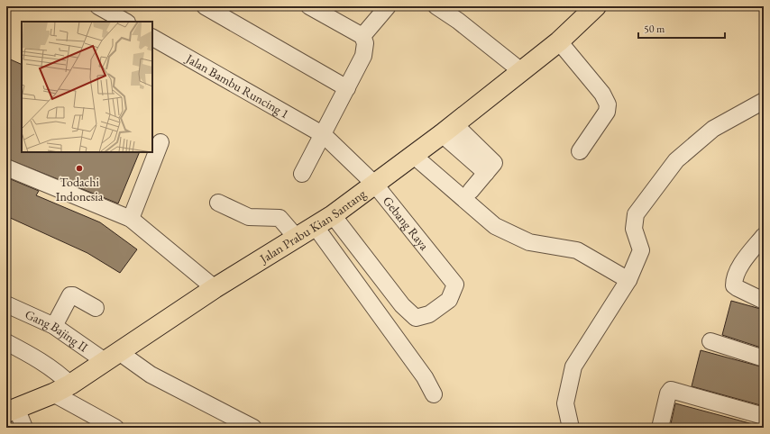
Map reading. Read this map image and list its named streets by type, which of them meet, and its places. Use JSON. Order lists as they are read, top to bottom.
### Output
{
  "streets": {
    "main road": ["Jalan Prabu Kian Santang"],
    "street": ["Jalan Bambu Runcing 1", "Gebang Raya", "Gang Bajing II"]
  },
  "crossings": [
    ["Jalan Bambu Runcing 1", "Gebang Raya"],
    ["Gebang Raya", "Jalan Prabu Kian Santang"],
    ["Jalan Prabu Kian Santang", "Gang Bajing II"]
  ],
  "places": ["Todachi Indonesia"],
  "scale_bar": "50 m"
}
